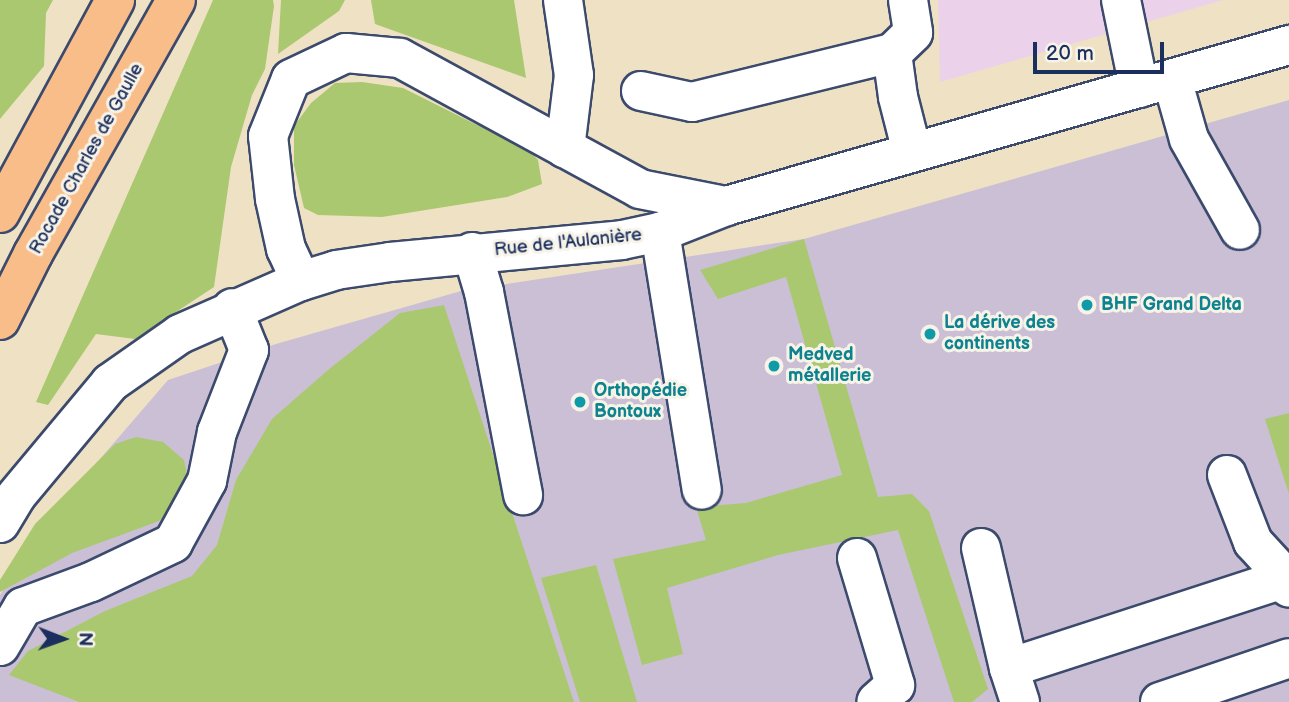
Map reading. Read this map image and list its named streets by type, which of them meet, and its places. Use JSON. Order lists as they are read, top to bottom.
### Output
{
  "streets": {
    "main road": ["Rocade Charles de Gaulle"],
    "street": ["Rue de l'Aulanière"]
  },
  "places": [
    "BHF Grand Delta",
    "La dérive des continents",
    "Medved métallerie",
    "Orthopédie Bontoux"
  ],
  "scale_bar": "20 m",
  "north": "right"
}
